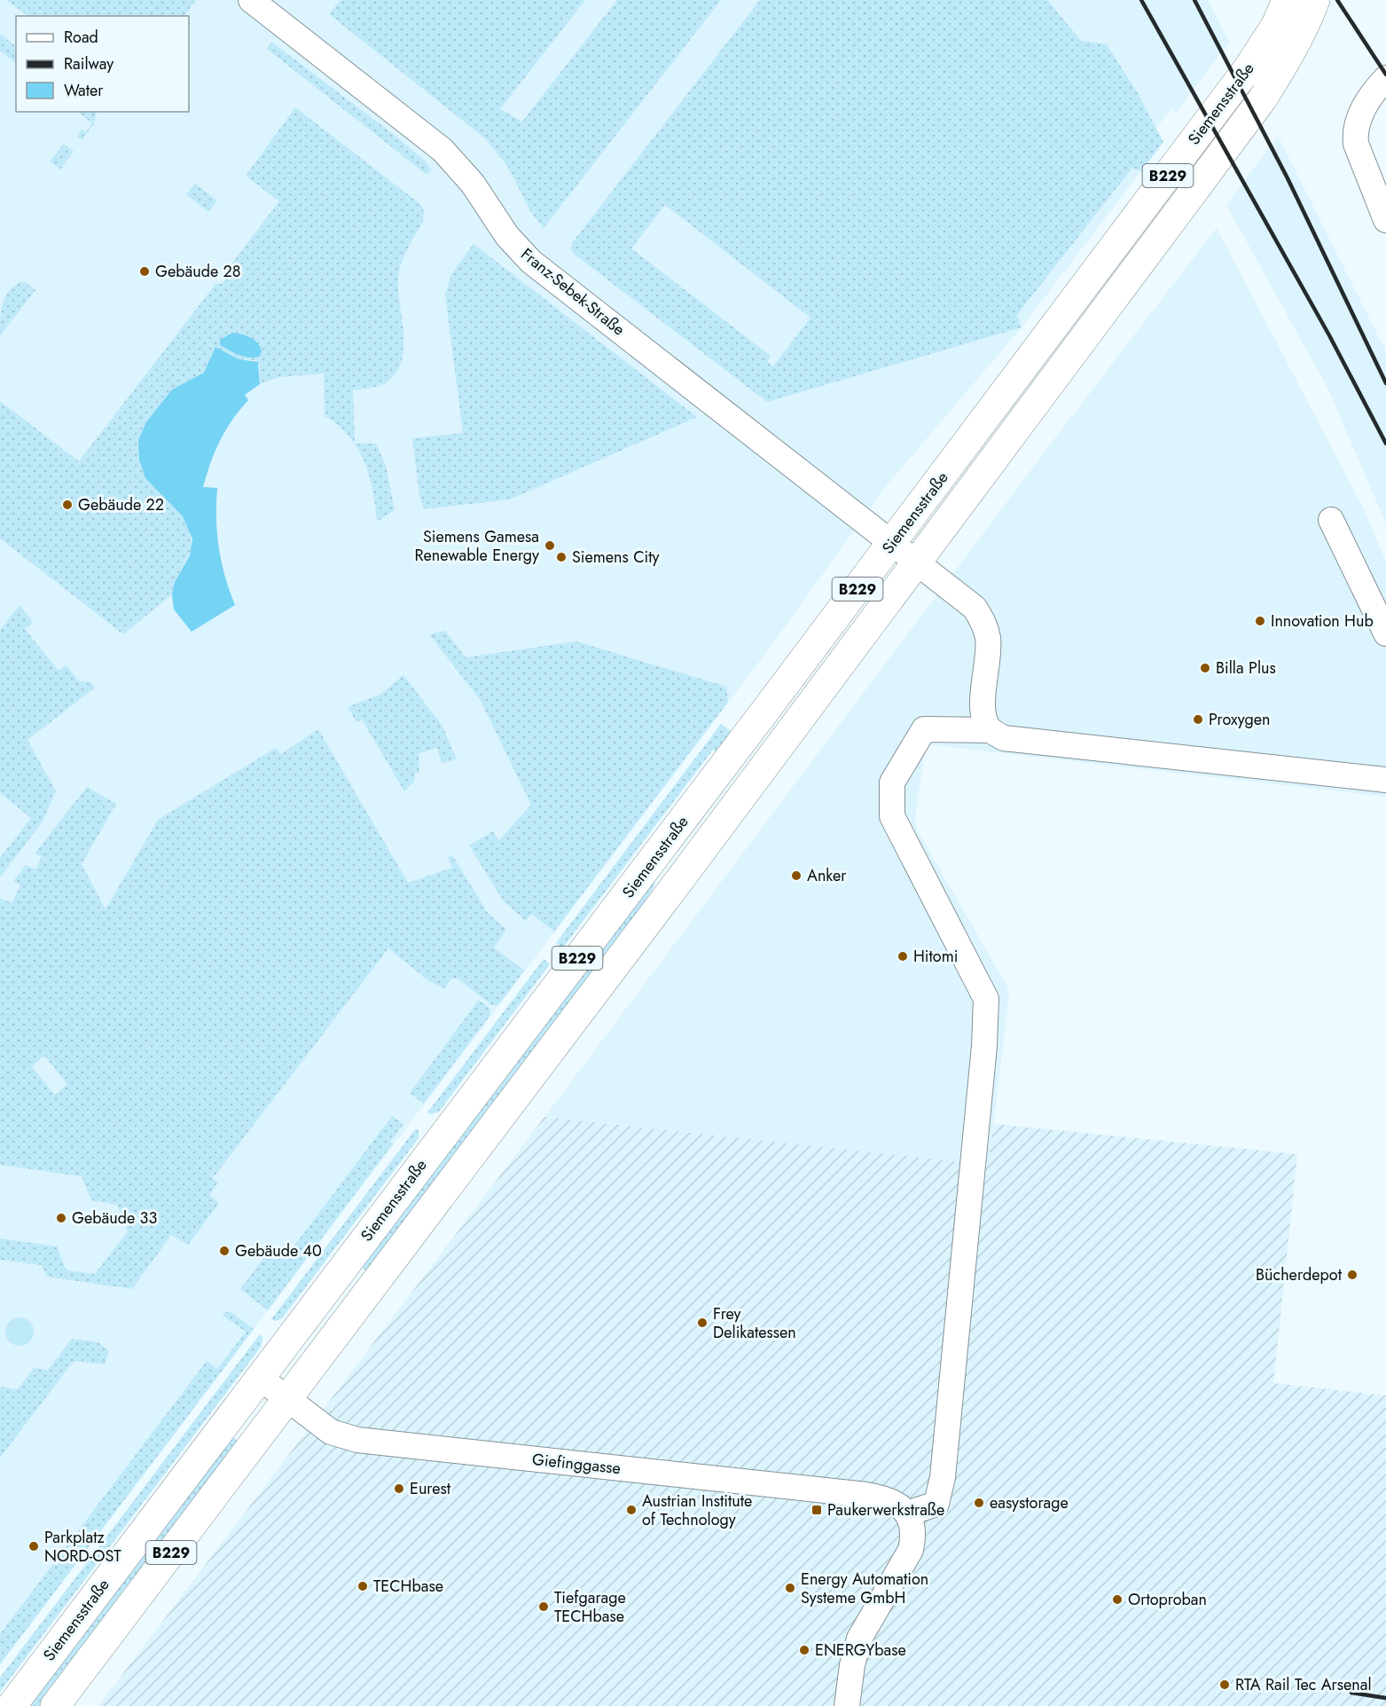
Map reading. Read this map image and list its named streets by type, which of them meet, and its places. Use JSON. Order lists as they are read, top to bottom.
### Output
{
  "streets": {
    "main road": ["Siemensstraße", "B229"],
    "street": ["Franz-Sebek-Straße", "Giefinggasse"]
  },
  "crossings": [
    ["Siemensstraße", "Franz-Sebek-Straße"],
    ["Siemensstraße", "Giefinggasse"]
  ],
  "places": {
    "other": [
      "Gebäude 28",
      "Gebäude 22",
      "Siemens Gamesa Renewable Energy",
      "Siemens City",
      "Innovation Hub",
      "Billa Plus",
      "Proxygen",
      "Anker",
      "Hitomi",
      "Gebäude 33",
      "Gebäude 40",
      "Bücherdepot",
      "Frey Delikatessen",
      "Eurest",
      "easystorage",
      "Austrian Institute of Technology",
      "Parkplatz NORD-OST",
      "TECHbase",
      "Energy Automation Systeme GmbH",
      "Ortoproban",
      "Tiefgarage TECHbase",
      "ENERGYbase",
      "RTA Rail Tec Arsenal"
    ],
    "transit": ["Paukerwerkstraße"]
  },
  "legend": ["Road", "Railway", "Water"]
}
